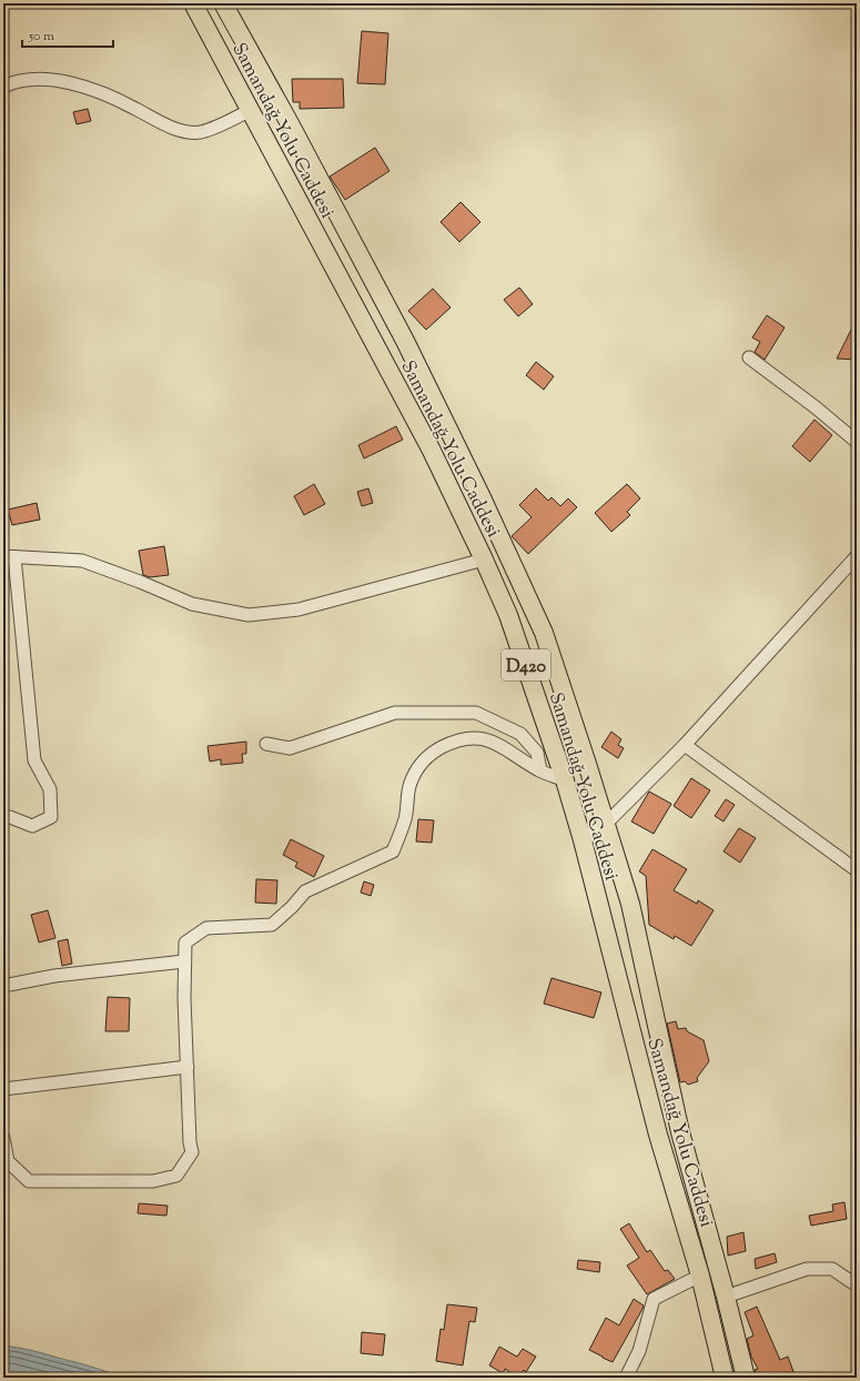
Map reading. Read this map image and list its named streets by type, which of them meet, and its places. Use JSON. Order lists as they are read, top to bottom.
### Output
{
  "streets": {
    "highway": ["Samandağ Yolu Caddesi", "D420"]
  },
  "scale_bar": "50 m"
}
